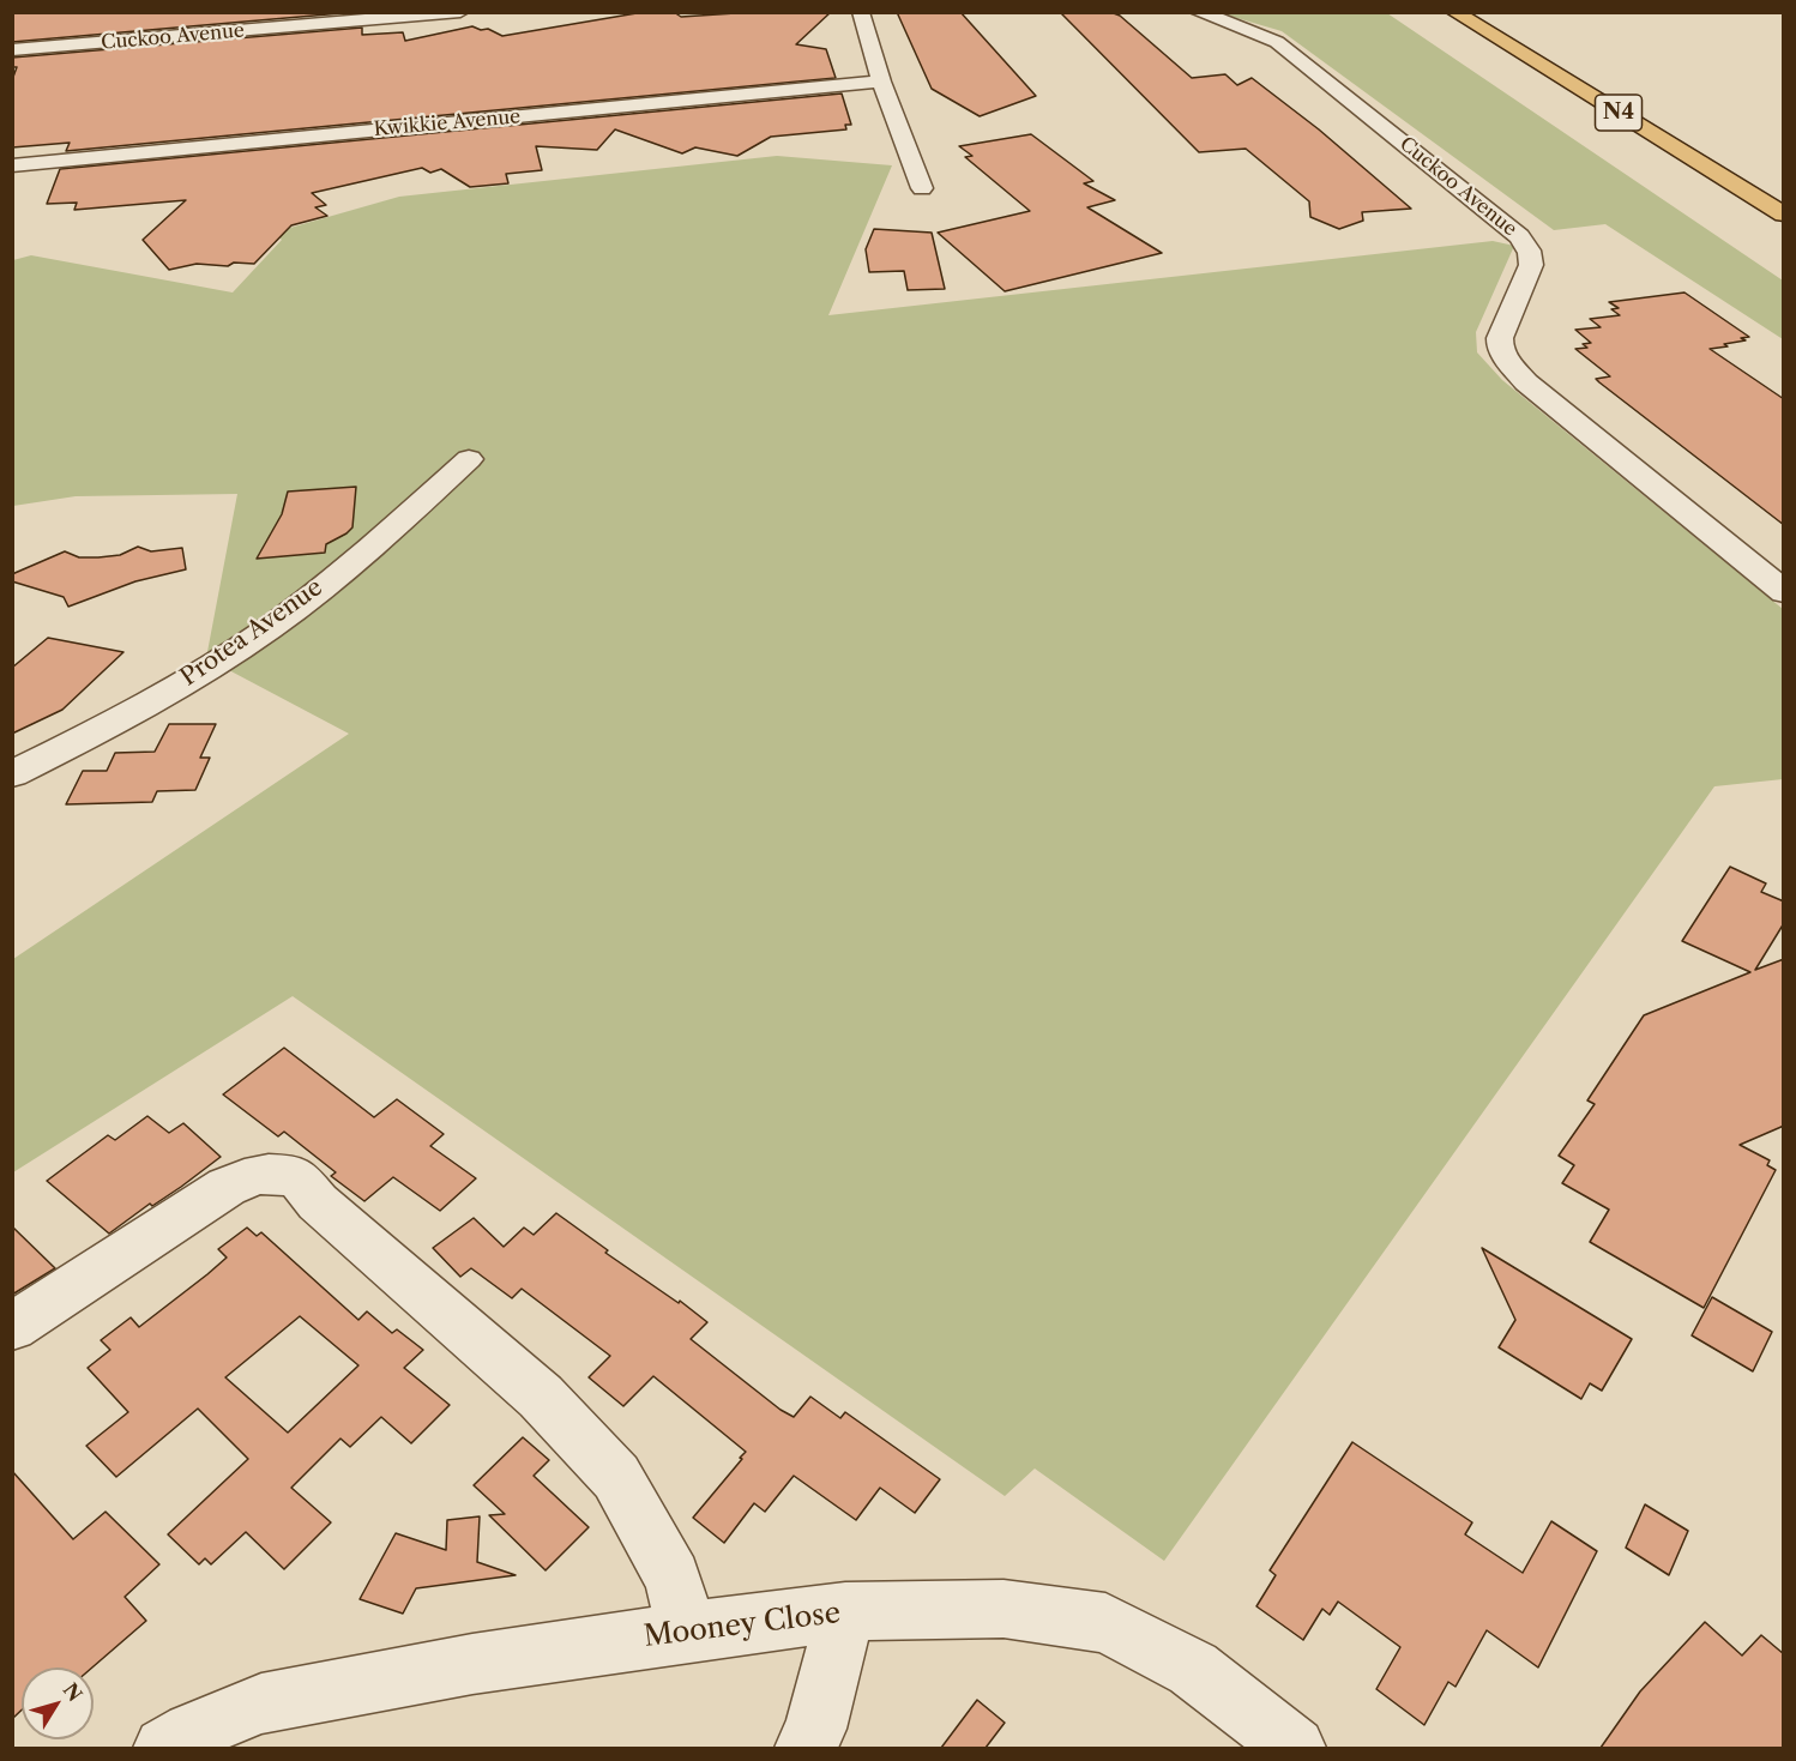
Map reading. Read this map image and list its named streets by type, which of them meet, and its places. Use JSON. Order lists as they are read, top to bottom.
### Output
{
  "streets": {
    "highway": ["N4"],
    "street": [
      "Cuckoo Avenue",
      "Kwikkie Avenue",
      "Protea Avenue",
      "Mooney Close"
    ]
  },
  "north": "top right"
}
